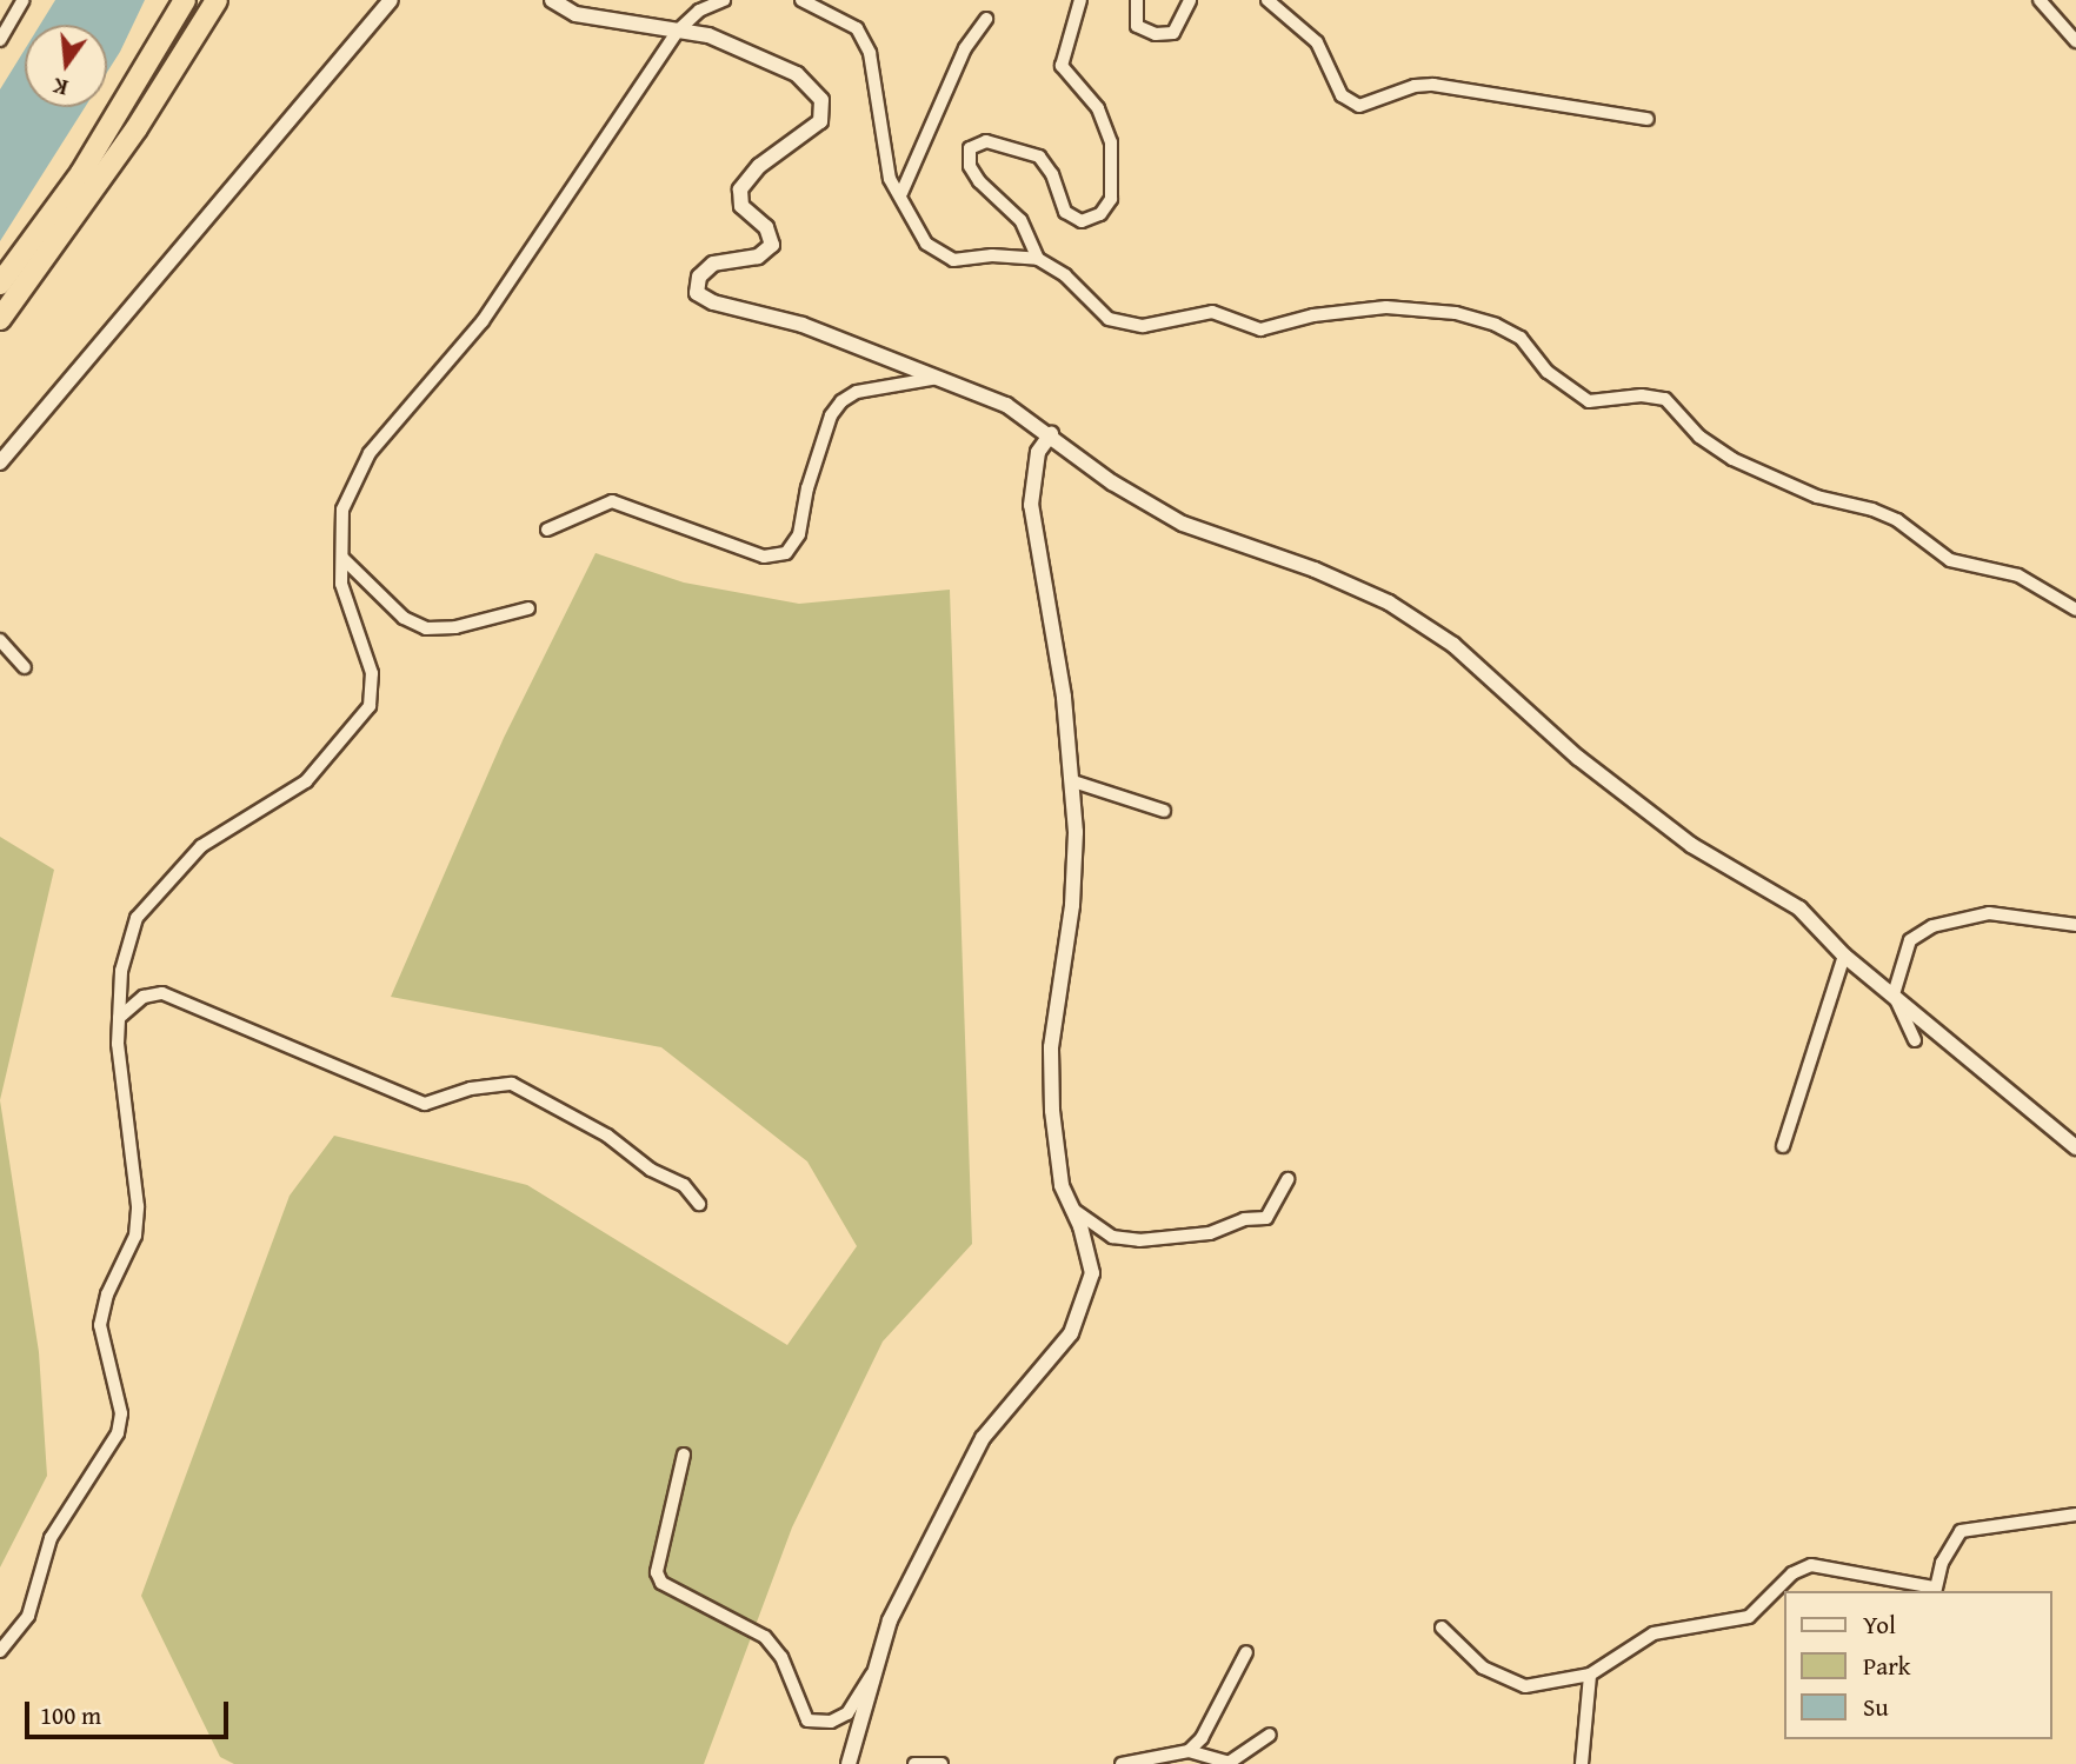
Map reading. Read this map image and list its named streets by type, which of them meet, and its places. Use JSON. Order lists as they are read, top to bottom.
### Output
{
  "legend": ["Yol", "Park", "Su"],
  "scale_bar": "100 m",
  "north": "bottom"
}
